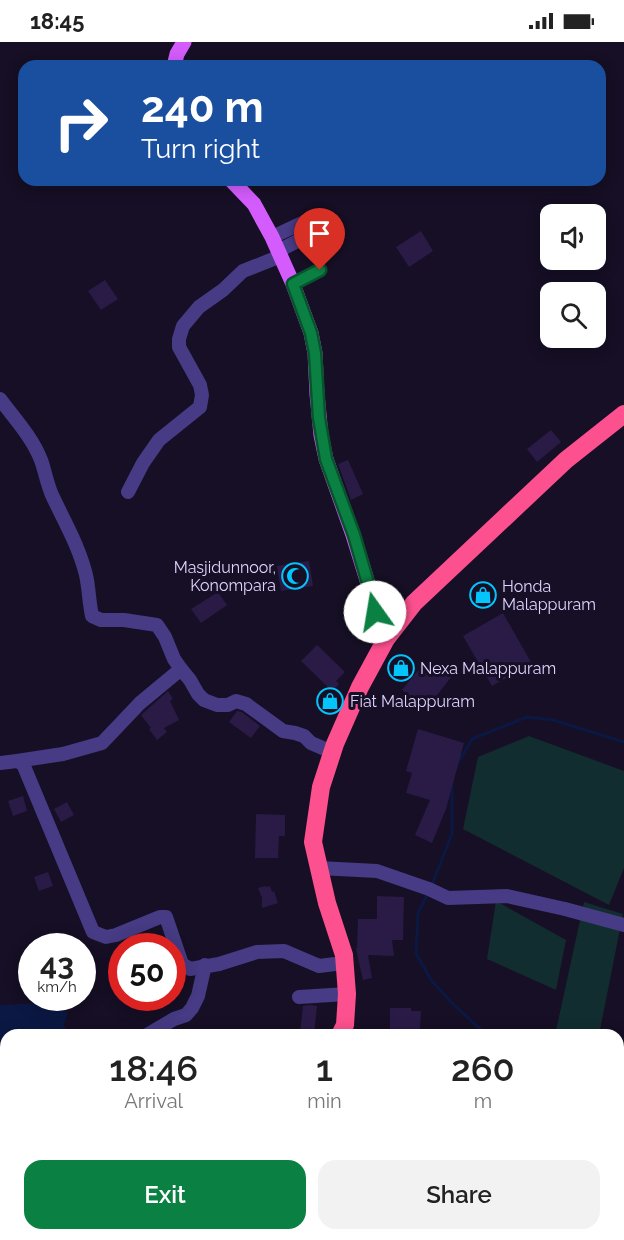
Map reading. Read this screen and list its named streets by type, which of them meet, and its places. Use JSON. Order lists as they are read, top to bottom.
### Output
{
  "places": {
    "mosque": ["Masjidunnoor, Konompara"],
    "shop": ["Honda Malappuram", "Nexa Malappuram", "Fiat Malappuram"]
  },
  "page": {
    "status": "18:45",
    "turn": ["240 m", "Turn right"],
    "speed": "43 km/h",
    "limit": "50",
    "eta": [
      "18:46",
      "Arrival",
      "1",
      "min",
      "260",
      "m"
    ],
    "buttons": ["Exit", "Share"]
  }
}
